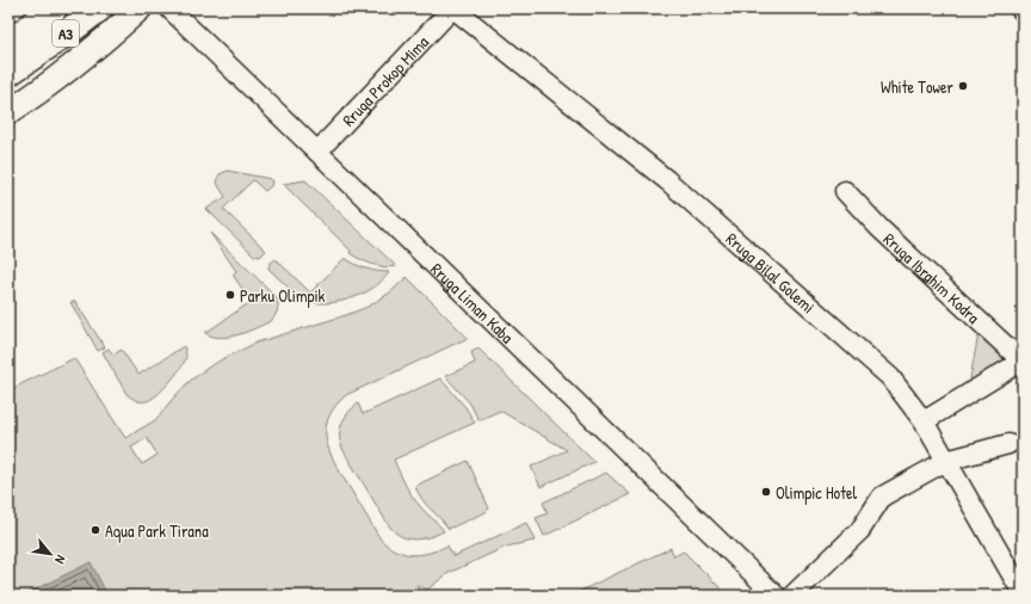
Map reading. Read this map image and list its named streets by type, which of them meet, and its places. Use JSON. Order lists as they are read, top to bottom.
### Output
{
  "streets": {
    "highway": ["A3"],
    "street": [
      "Rruga Prokop Mima",
      "Rruga Bilal Golemi",
      "Rruga Ibrahim Kodra",
      "Rruga Liman Kaba"
    ]
  },
  "crossings": [
    ["Rruga Prokop Mima", "Rruga Bilal Golemi"],
    ["Rruga Prokop Mima", "Rruga Liman Kaba"]
  ],
  "places": [
    "White Tower",
    "Parku Olimpik",
    "Olimpic Hotel",
    "Aqua Park Tirana"
  ],
  "north": "bottom right"
}
